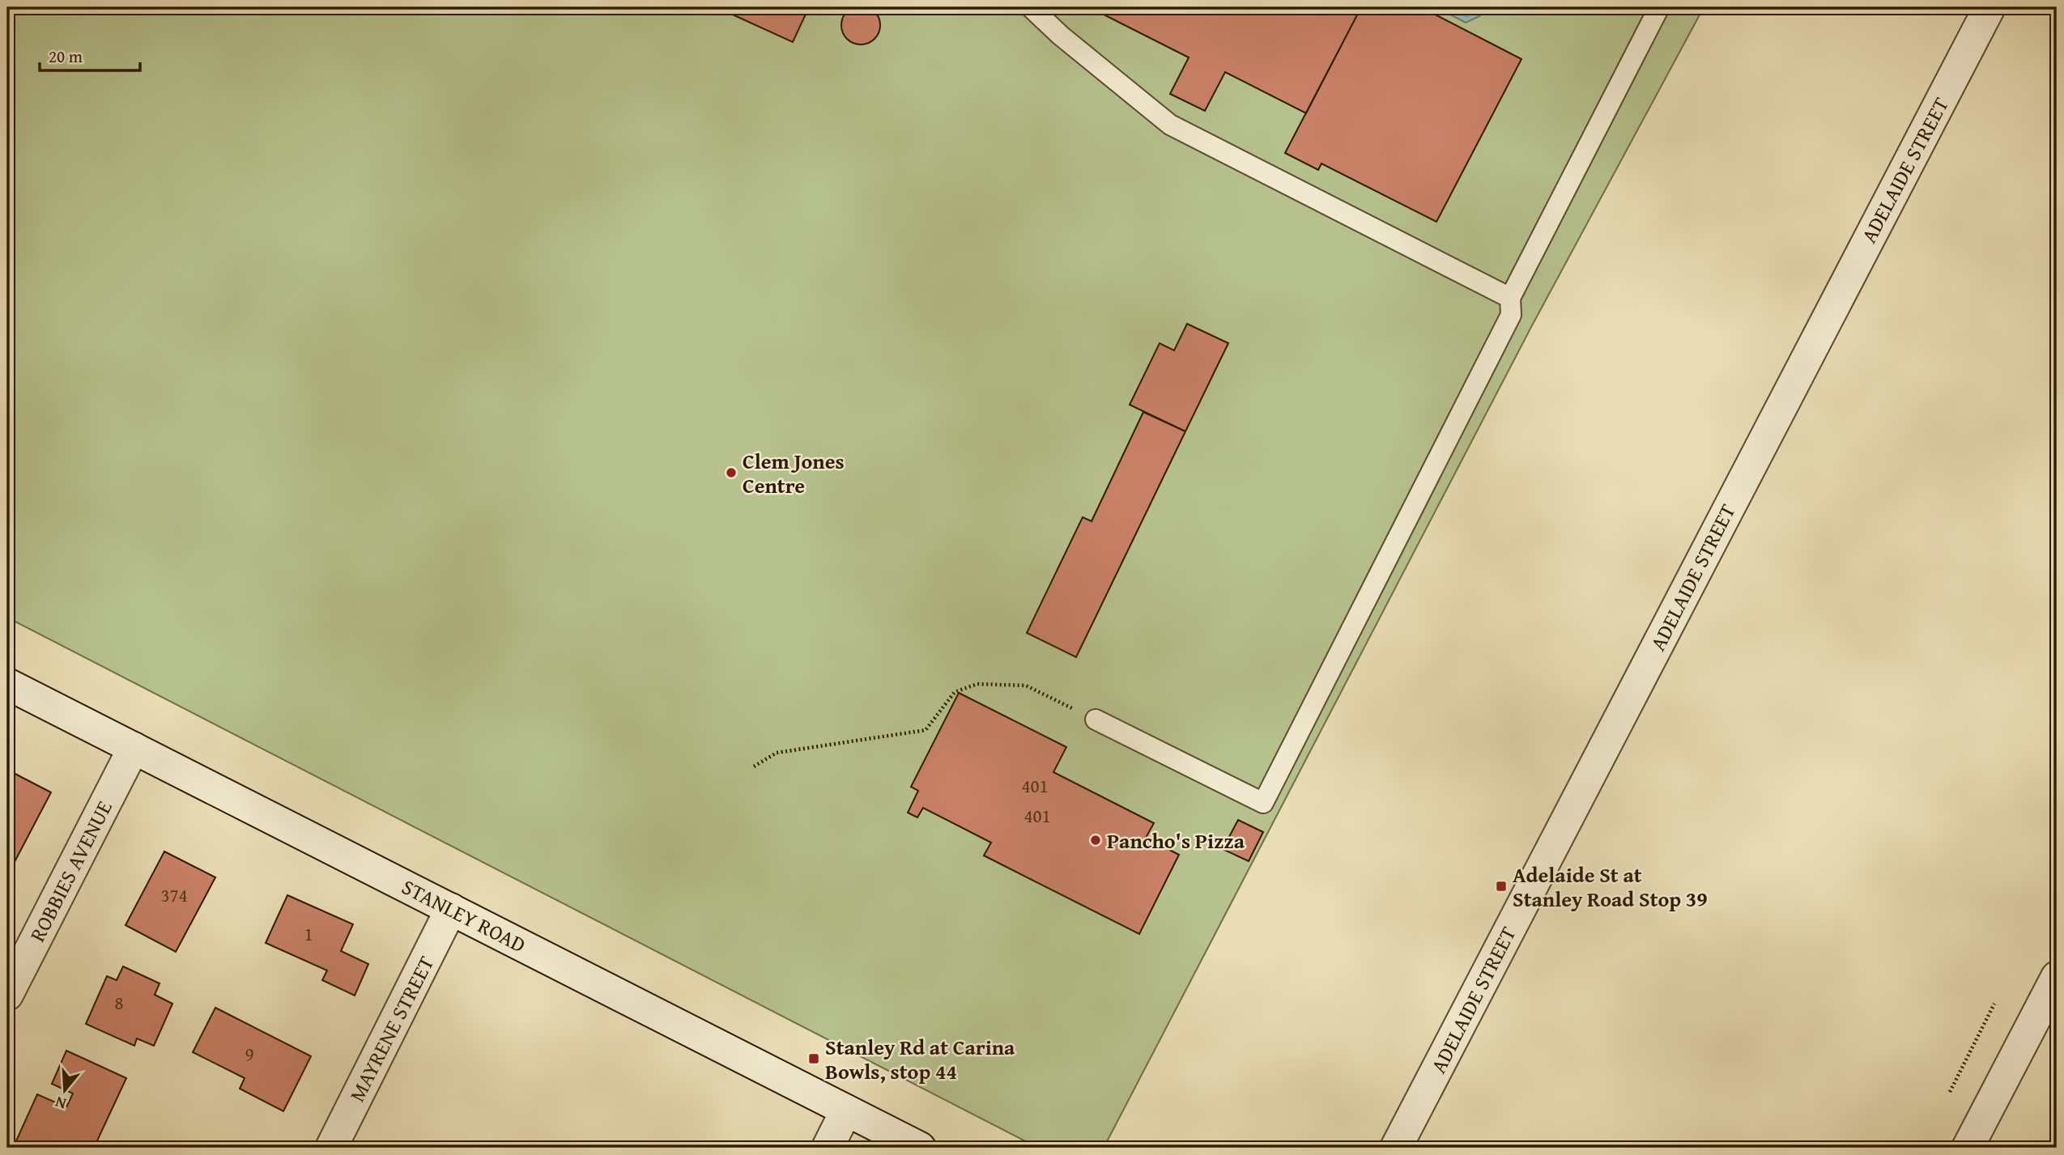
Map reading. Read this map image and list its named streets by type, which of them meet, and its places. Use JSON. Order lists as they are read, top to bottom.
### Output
{
  "streets": {
    "street": [
      "ADELAIDE STREET",
      "ROBBIES AVENUE",
      "STANLEY ROAD",
      "MAYRENE STREET"
    ]
  },
  "crossings": [
    ["ROBBIES AVENUE", "STANLEY ROAD"],
    ["STANLEY ROAD", "MAYRENE STREET"]
  ],
  "places": {
    "other": ["Clem Jones Centre", "Pancho's Pizza"],
    "transit": ["Adelaide St at Stanley Road Stop 39", "Stanley Rd at Carina Bowls, stop 44"]
  },
  "house_numbers": [
    "401",
    "401",
    "374",
    "1",
    "8",
    "9"
  ],
  "scale_bar": "20 m",
  "north": "bottom"
}
